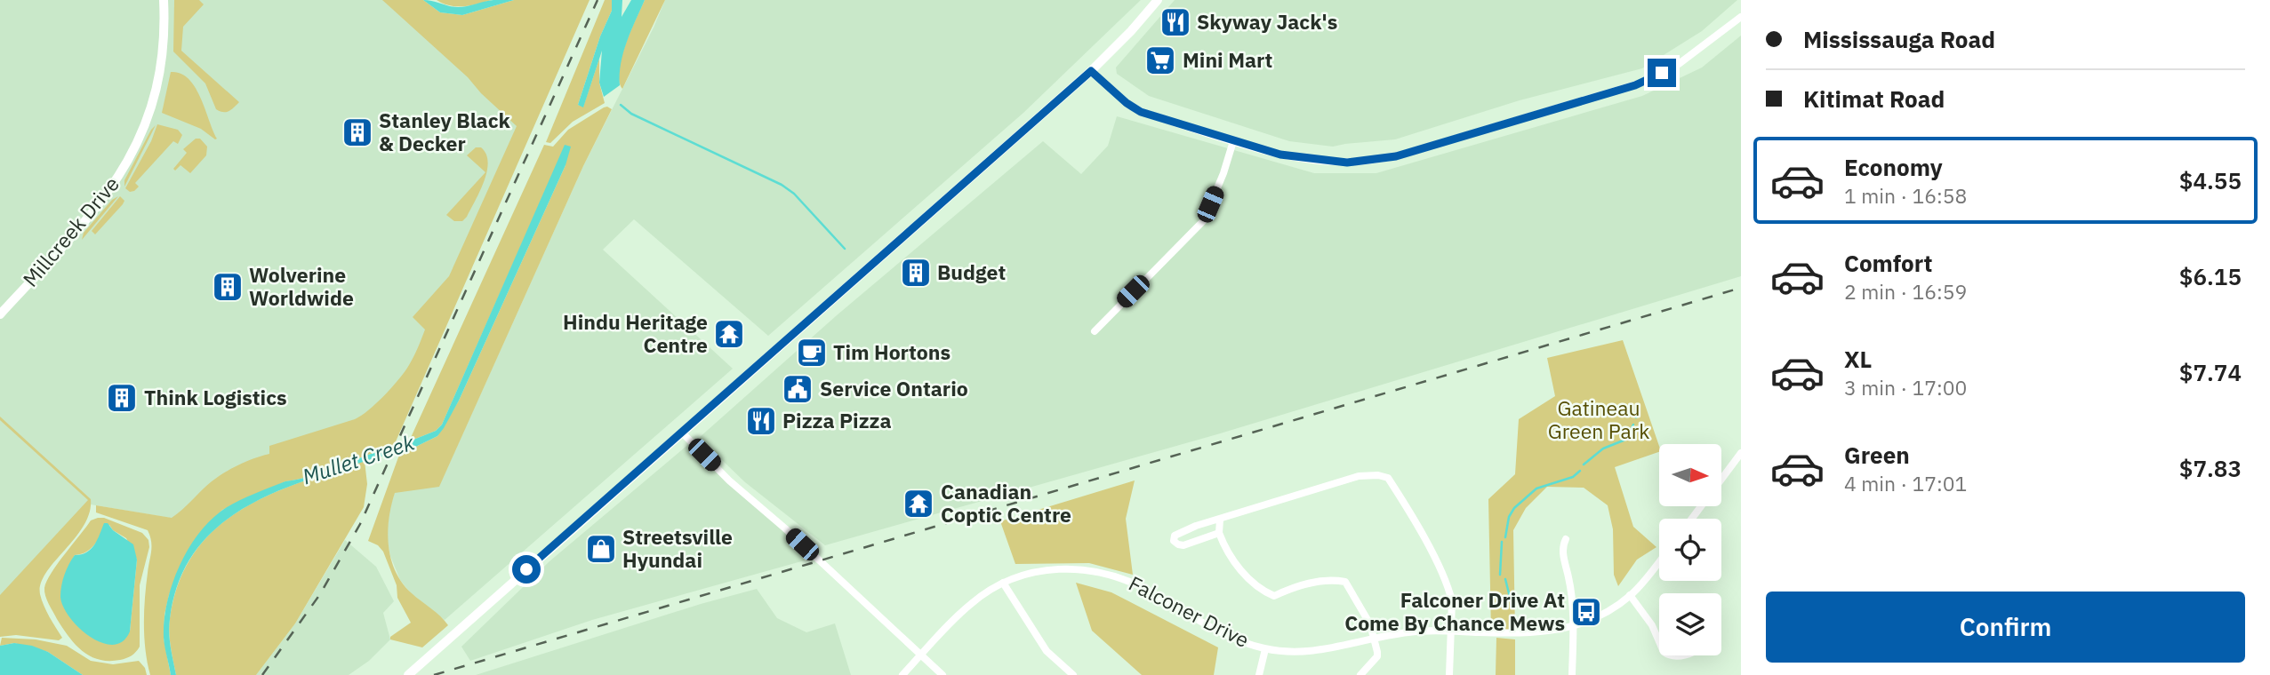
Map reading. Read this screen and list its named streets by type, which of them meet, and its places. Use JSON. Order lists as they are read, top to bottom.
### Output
{
  "streets": {
    "main road": ["Millcreek Drive"],
    "street": ["Falconer Drive"]
  },
  "water": ["Mullet Creek"],
  "parks": ["Gatineau Green Park"],
  "places": {
    "restaurant": ["Skyway Jack's", "Pizza Pizza"],
    "supermarket": ["Mini Mart"],
    "building": [
      "Stanley Black & Decker",
      "Budget",
      "Wolverine Worldwide",
      "Think Logistics"
    ],
    "temple": ["Hindu Heritage Centre", "Canadian Coptic Centre"],
    "cafe": ["Tim Hortons"],
    "public building": ["Service Ontario"],
    "shop": ["Streetsville Hyundai"],
    "bus stop": ["Falconer Drive At Come By Chance Mews"]
  },
  "north": "right",
  "page": {
    "banner": ["Mississauga Road", "Kitimat Road"],
    "list": [
      {
        "name": "Economy",
        "note": "1 min · 16:58",
        "value": "$4.55"
      },
      {
        "name": "Comfort",
        "note": "2 min · 16:59",
        "value": "$6.15"
      },
      {
        "name": "XL",
        "note": "3 min · 17:00",
        "value": "$7.74"
      },
      {
        "name": "Green",
        "note": "4 min · 17:01",
        "value": "$7.83"
      }
    ],
    "buttons": "Confirm"
  }
}
